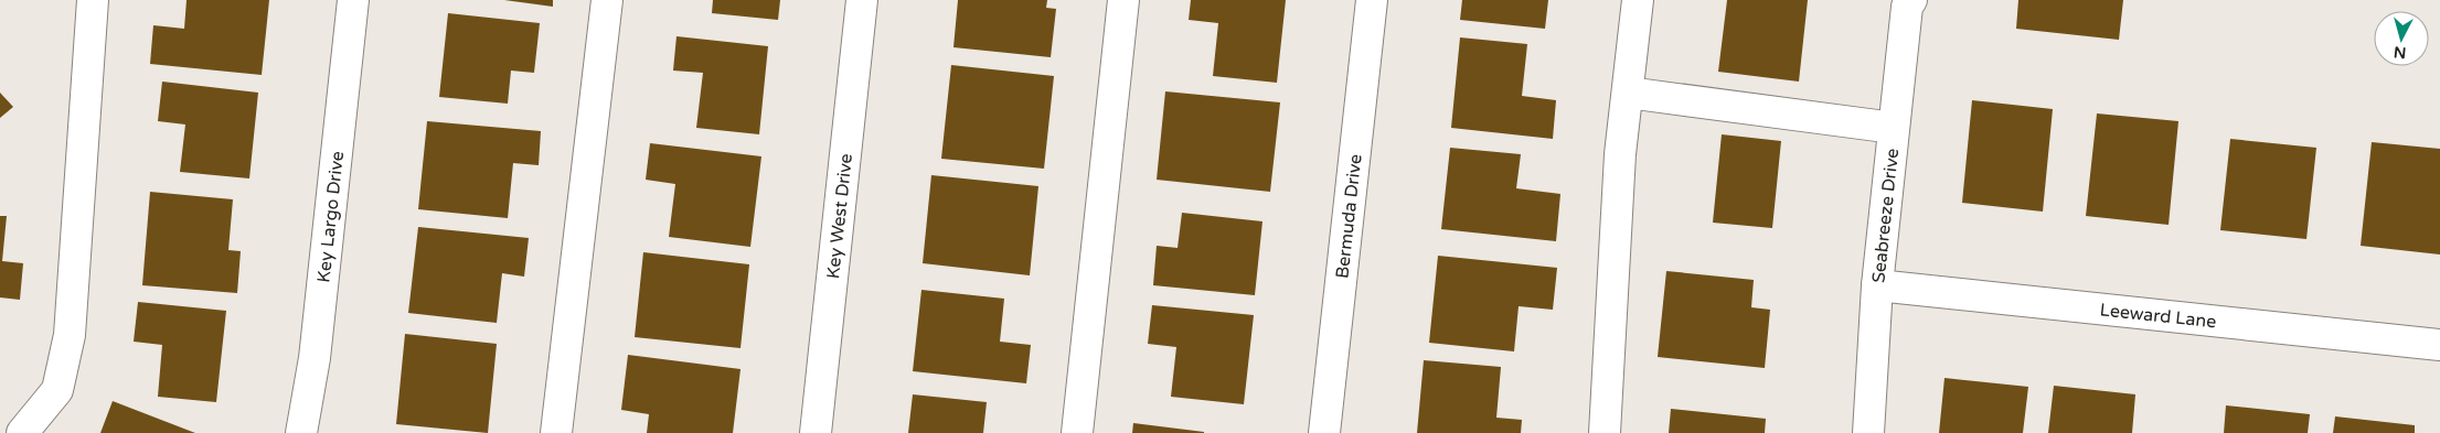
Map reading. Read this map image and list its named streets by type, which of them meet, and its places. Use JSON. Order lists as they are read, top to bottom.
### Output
{
  "streets": {
    "street": [
      "Key West Drive",
      "Seabreeze Drive",
      "Key Largo Drive",
      "Bermuda Drive",
      "Leeward Lane"
    ]
  },
  "crossings": [
    ["Seabreeze Drive", "Leeward Lane"]
  ],
  "north": "bottom"
}
